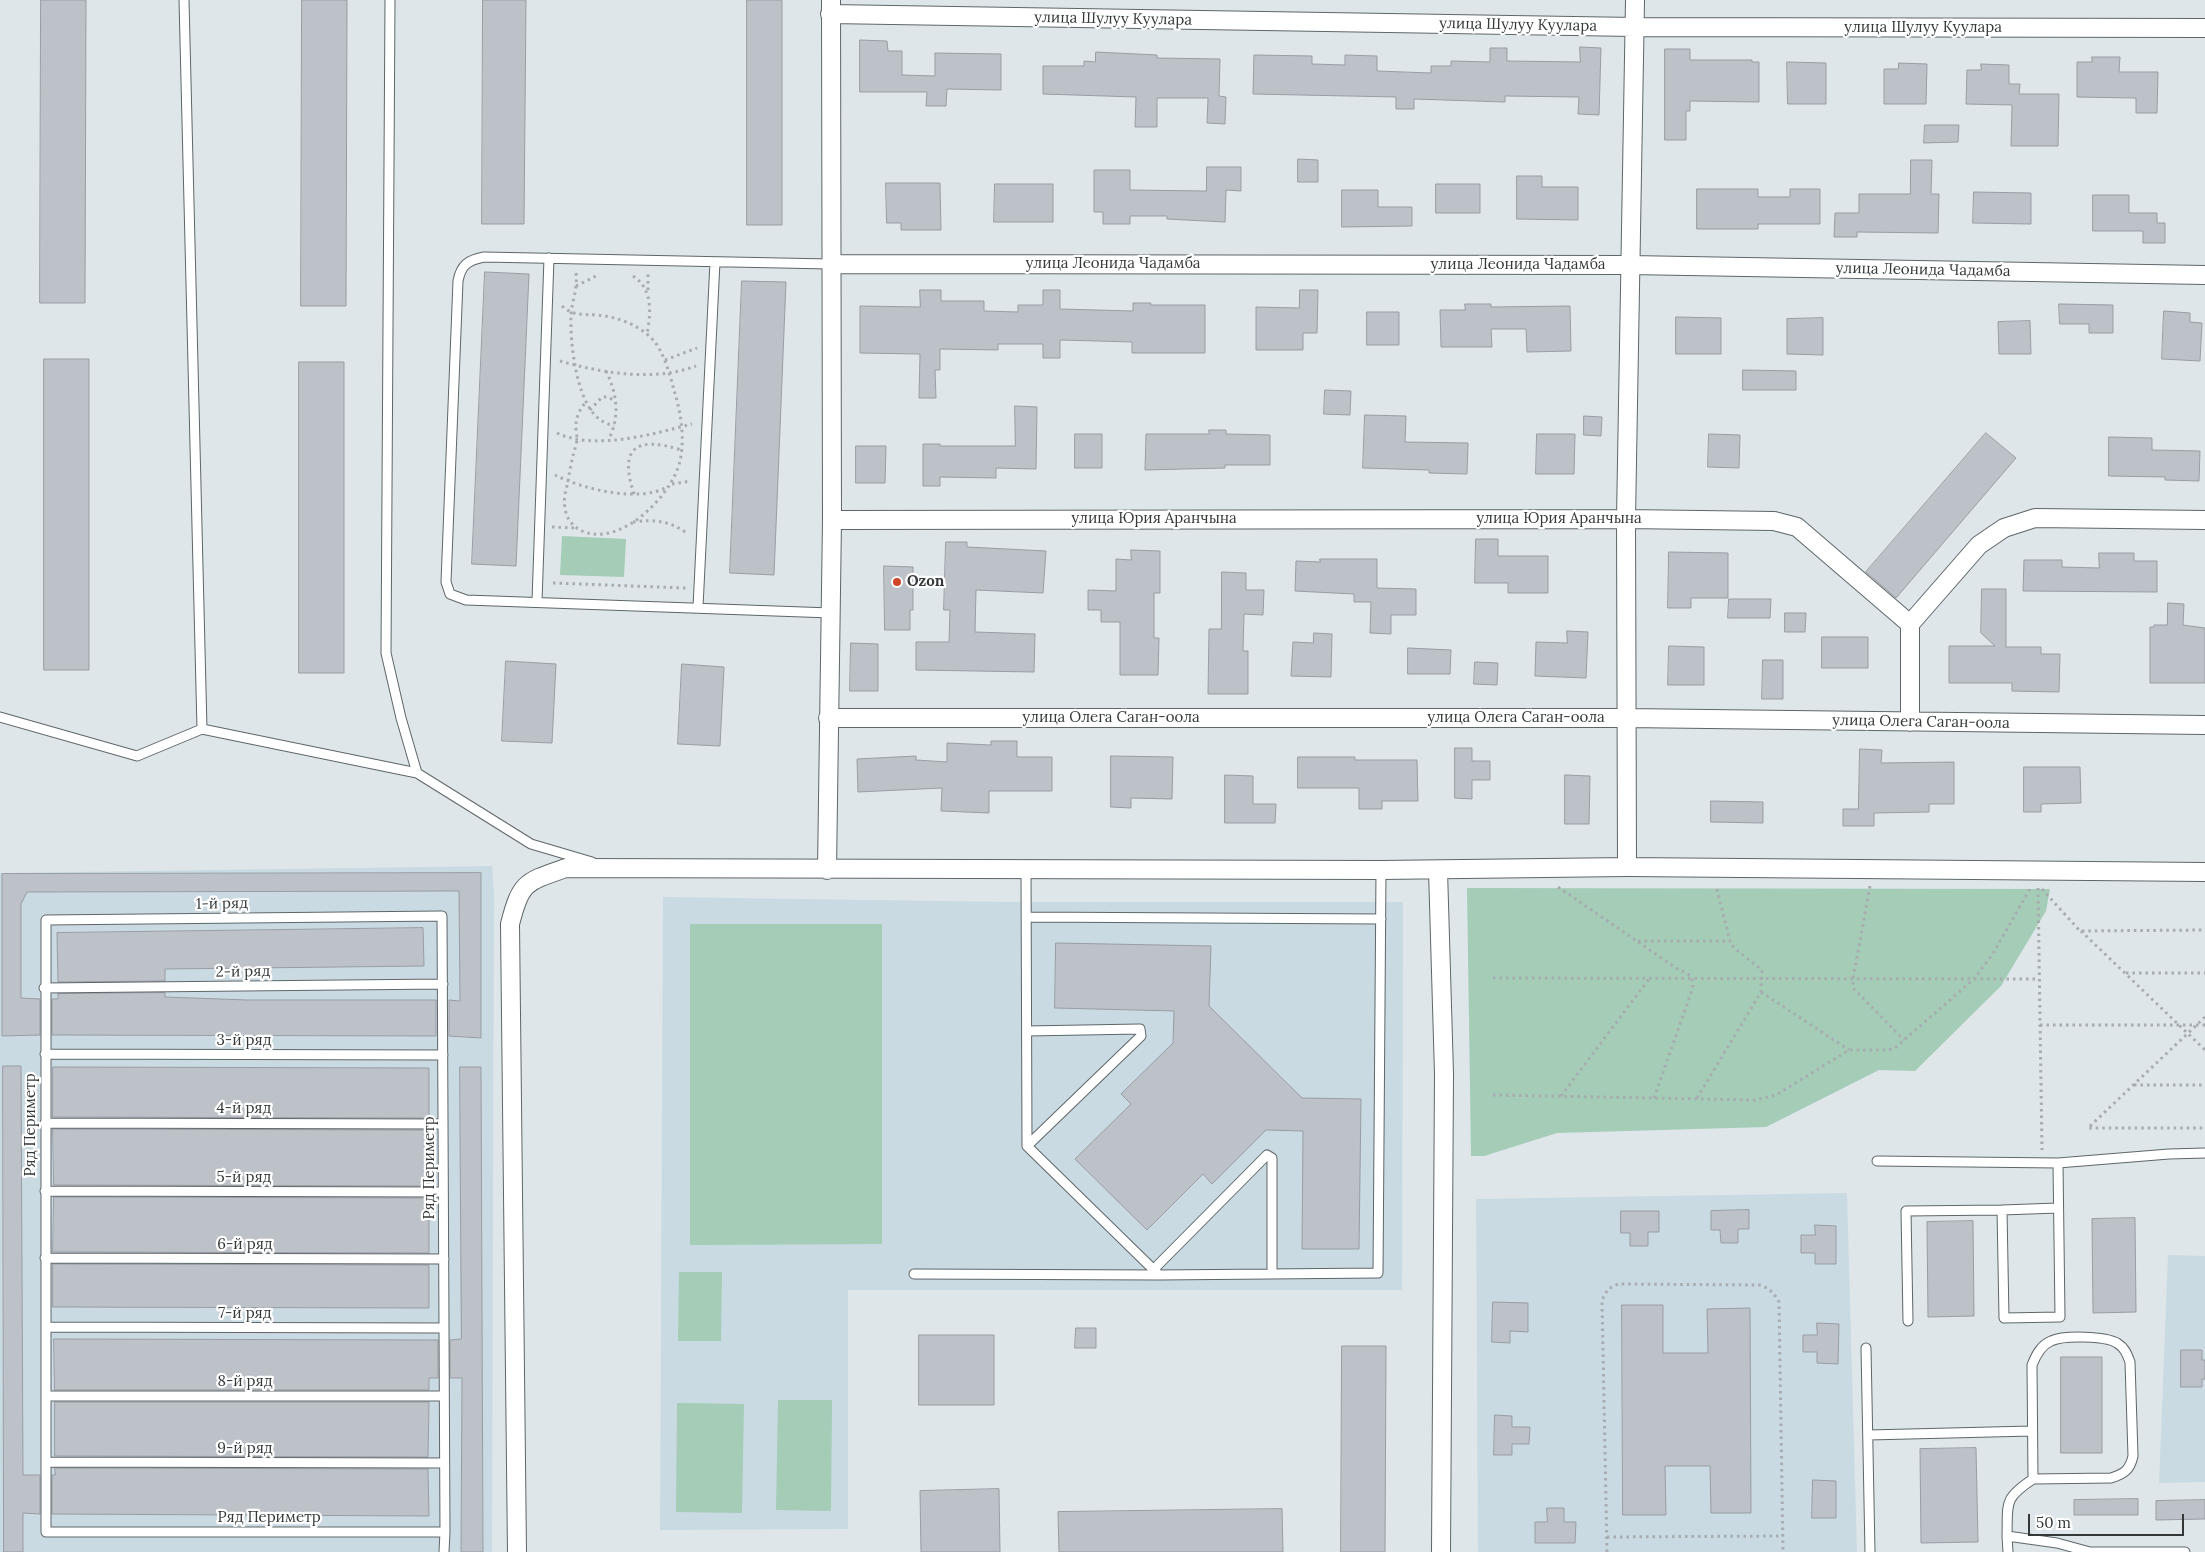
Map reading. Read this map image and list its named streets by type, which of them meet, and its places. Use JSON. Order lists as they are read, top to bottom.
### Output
{
  "streets": {
    "street": [
      "улица Шулуу Куулара",
      "улица Леонида Чадамба",
      "улица Юрия Аранчына",
      "улица Олега Саган-оола"
    ],
    "lane": [
      "1-й ряд",
      "2-й ряд",
      "3-й ряд",
      "4-й ряд",
      "Ряд Периметр",
      "5-й ряд",
      "6-й ряд",
      "7-й ряд",
      "8-й ряд",
      "9-й ряд"
    ]
  },
  "crossings": [
    ["1-й ряд", "Ряд Периметр"],
    ["2-й ряд", "Ряд Периметр"],
    ["3-й ряд", "Ряд Периметр"],
    ["4-й ряд", "Ряд Периметр"],
    ["Ряд Периметр", "5-й ряд"],
    ["Ряд Периметр", "6-й ряд"],
    ["Ряд Периметр", "7-й ряд"],
    ["Ряд Периметр", "8-й ряд"],
    ["Ряд Периметр", "9-й ряд"]
  ],
  "places": ["Ozon"],
  "scale_bar": "50 m"
}
